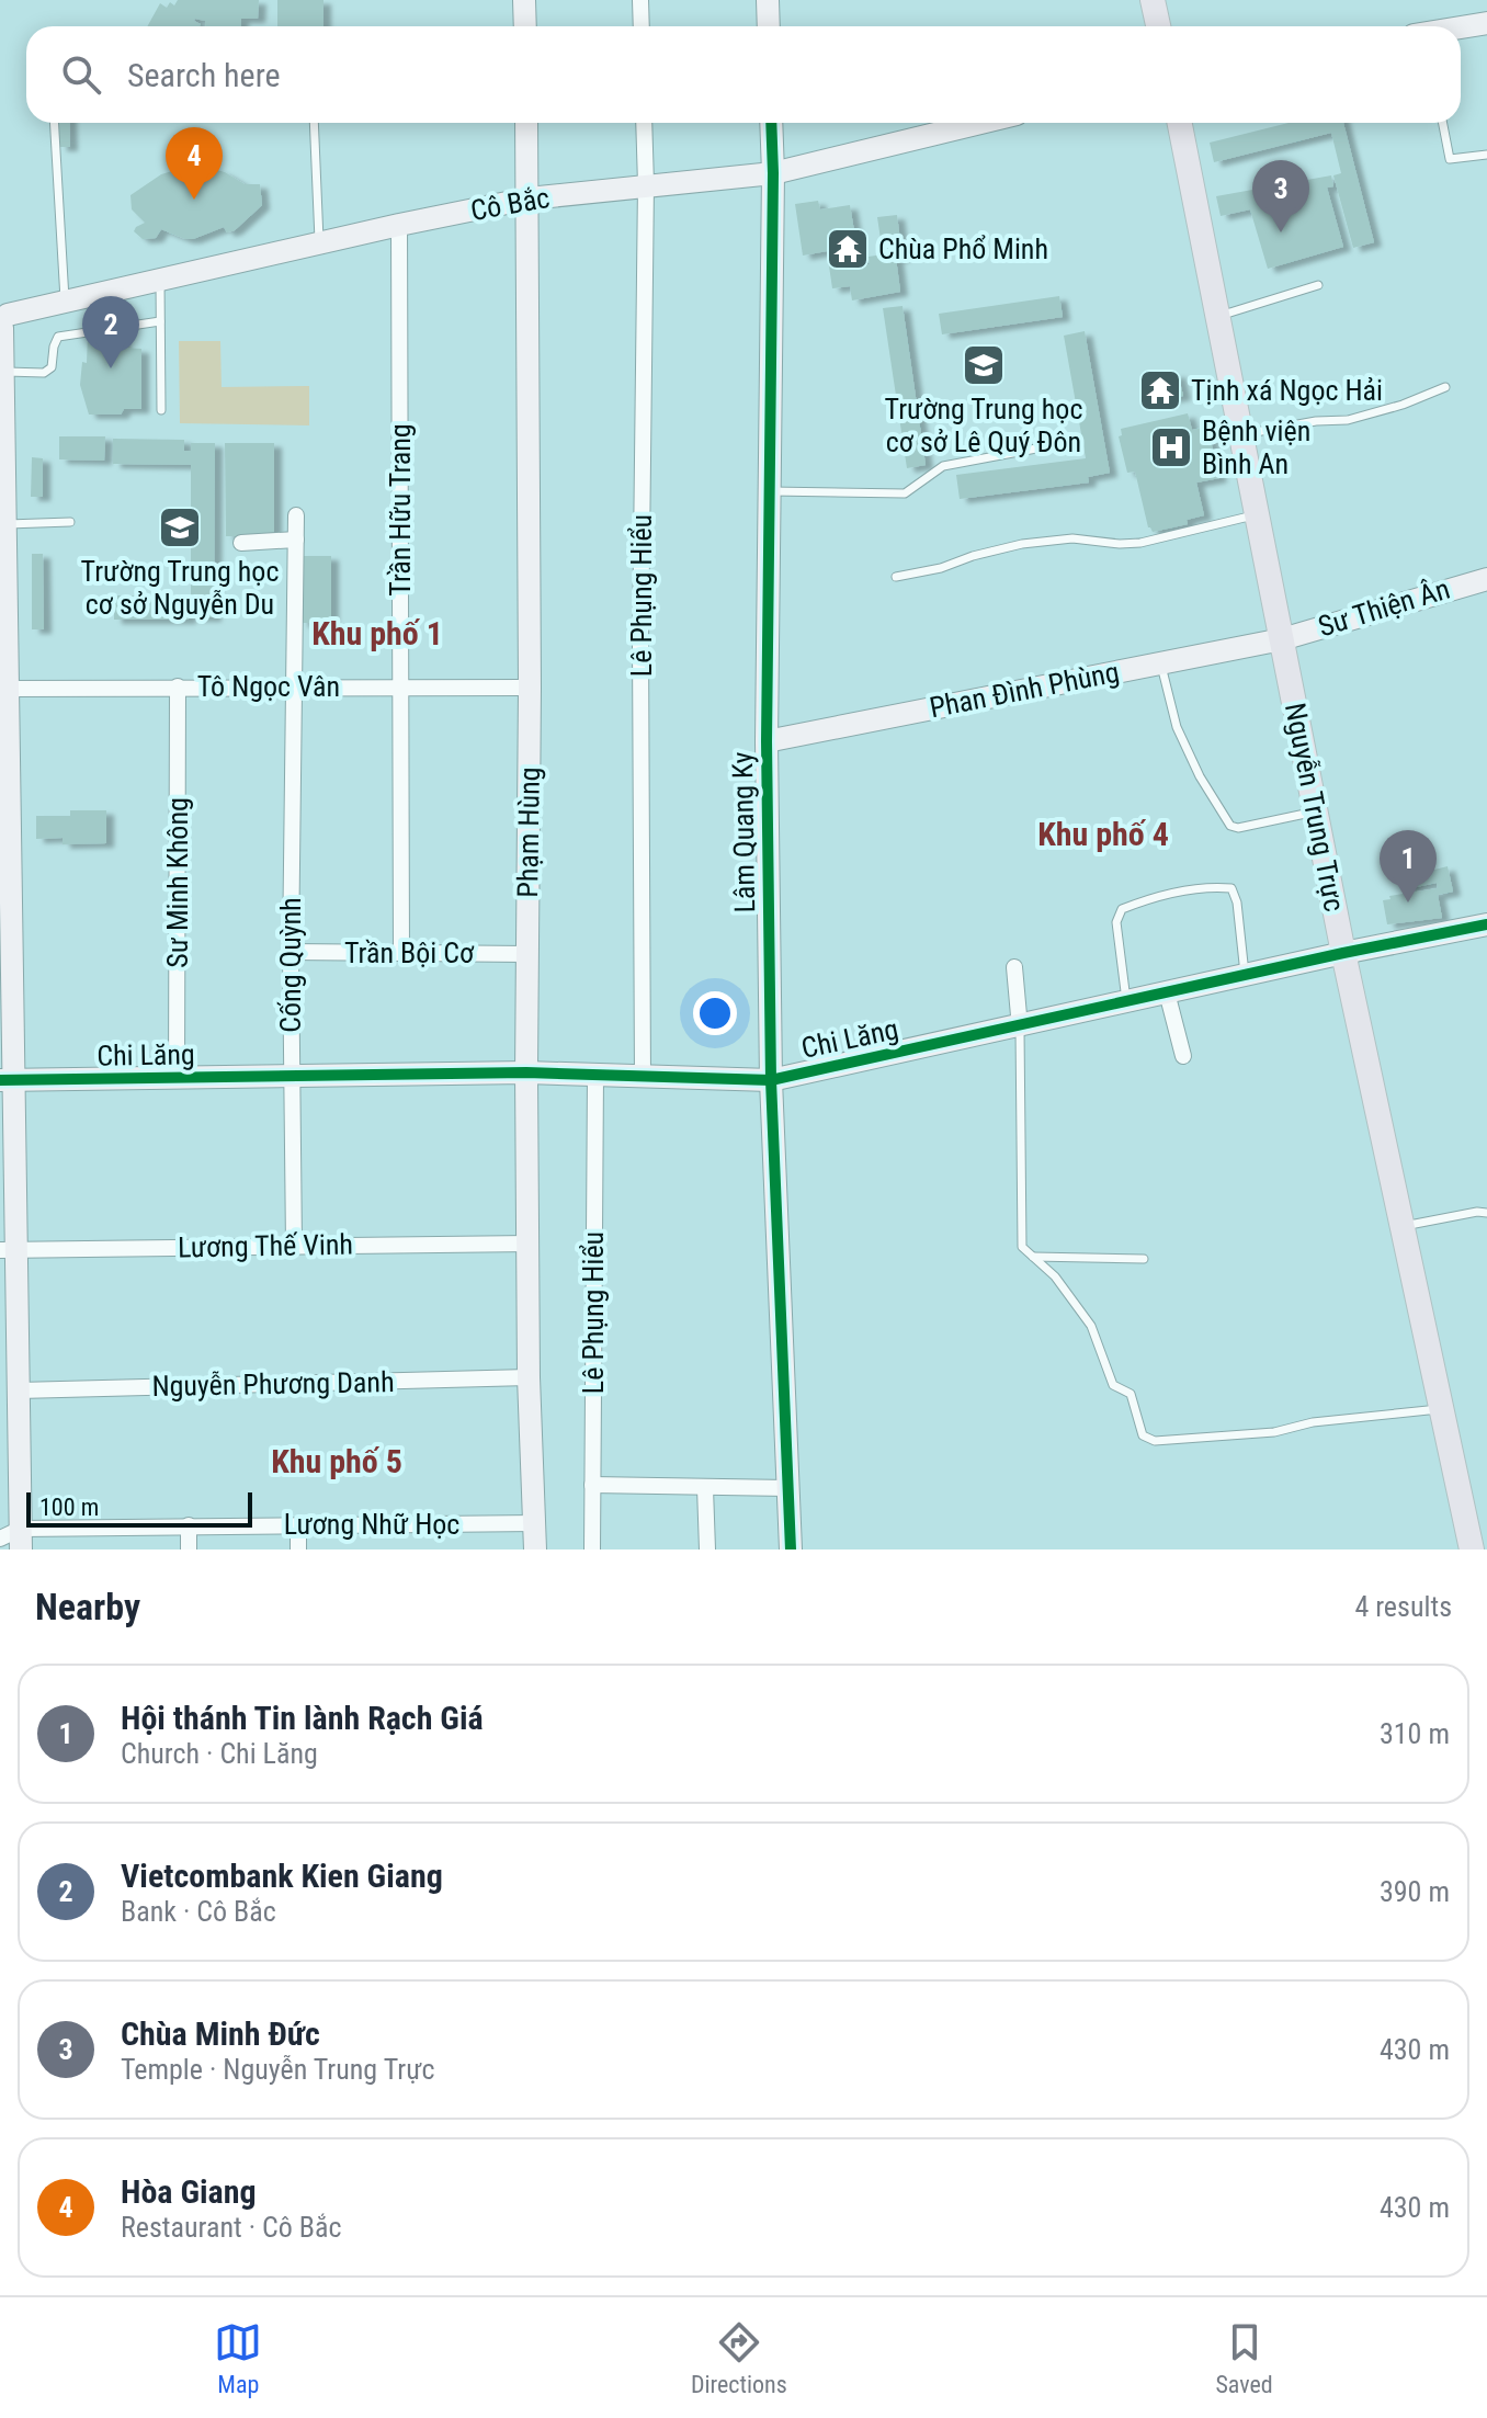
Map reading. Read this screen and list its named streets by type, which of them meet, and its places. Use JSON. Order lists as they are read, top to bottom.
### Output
{
  "streets": {
    "main road": ["Nguyễn Trung Trực"],
    "street": [
      "Cô Bắc",
      "Trần Hữu Trang",
      "Lê Phụng Hiểu",
      "Sư Thiện Ân",
      "Tô Ngọc Vân",
      "Phan Đình Phùng",
      "Phạm Hùng",
      "Lâm Quang Ky",
      "Sư Minh Không",
      "Trần Bội Cơ",
      "Cống Quỳnh",
      "Chi Lăng",
      "Lương Thế Vinh",
      "Nguyễn Phương Danh",
      "Lương Nhữ Học"
    ]
  },
  "crossings": [
    ["Cô Bắc", "Trần Hữu Trang"],
    ["Cô Bắc", "Lê Phụng Hiểu"],
    ["Cô Bắc", "Phạm Hùng"],
    ["Cô Bắc", "Lâm Quang Ky"],
    ["Trần Hữu Trang", "Tô Ngọc Vân"],
    ["Trần Hữu Trang", "Trần Bội Cơ"],
    ["Lê Phụng Hiểu", "Chi Lăng"],
    ["Sư Thiện Ân", "Phan Đình Phùng"],
    ["Sư Thiện Ân", "Nguyễn Trung Trực"],
    ["Tô Ngọc Vân", "Phạm Hùng"],
    ["Tô Ngọc Vân", "Sư Minh Không"],
    ["Tô Ngọc Vân", "Cống Quỳnh"],
    ["Phan Đình Phùng", "Nguyễn Trung Trực"],
    ["Phan Đình Phùng", "Lâm Quang Ky"],
    ["Nguyễn Trung Trực", "Chi Lăng"],
    ["Phạm Hùng", "Trần Bội Cơ"],
    ["Phạm Hùng", "Chi Lăng"],
    ["Phạm Hùng", "Lương Thế Vinh"],
    ["Phạm Hùng", "Nguyễn Phương Danh"],
    ["Phạm Hùng", "Lương Nhữ Học"],
    ["Lâm Quang Ky", "Chi Lăng"],
    ["Sư Minh Không", "Chi Lăng"],
    ["Trần Bội Cơ", "Cống Quỳnh"],
    ["Cống Quỳnh", "Chi Lăng"],
    ["Cống Quỳnh", "Lương Thế Vinh"]
  ],
  "districts": ["Khu phố 1", "Khu phố 4", "Khu phố 5"],
  "places": {
    "temple": ["Chùa Phổ Minh", "Tịnh xá Ngọc Hải"],
    "school or university": ["Trường Trung học cơ sở Lê Quý Đôn", "Trường Trung học cơ sở Nguyễn Du"],
    "hospital": ["Bệnh viện Bình An"]
  },
  "scale_bar": "100 m",
  "page": {
    "search": "Search here",
    "pins": [
      "4",
      "3",
      "2",
      "1"
    ],
    "scale": "100 m",
    "heading": ["Nearby", "4 results"],
    "list": [
      {
        "mark": "1",
        "name": "Hội thánh Tin lành Rạch Giá",
        "note": "Church · Chi Lăng",
        "value": "310 m"
      },
      {
        "mark": "2",
        "name": "Vietcombank Kien Giang",
        "note": "Bank · Cô Bắc",
        "value": "390 m"
      },
      {
        "mark": "3",
        "name": "Chùa Minh Đức",
        "note": "Temple · Nguyễn Trung Trực",
        "value": "430 m"
      },
      {
        "mark": "4",
        "name": "Hòa Giang",
        "note": "Restaurant · Cô Bắc",
        "value": "430 m"
      }
    ],
    "nav": ["Map", "Directions", "Saved"]
  }
}
